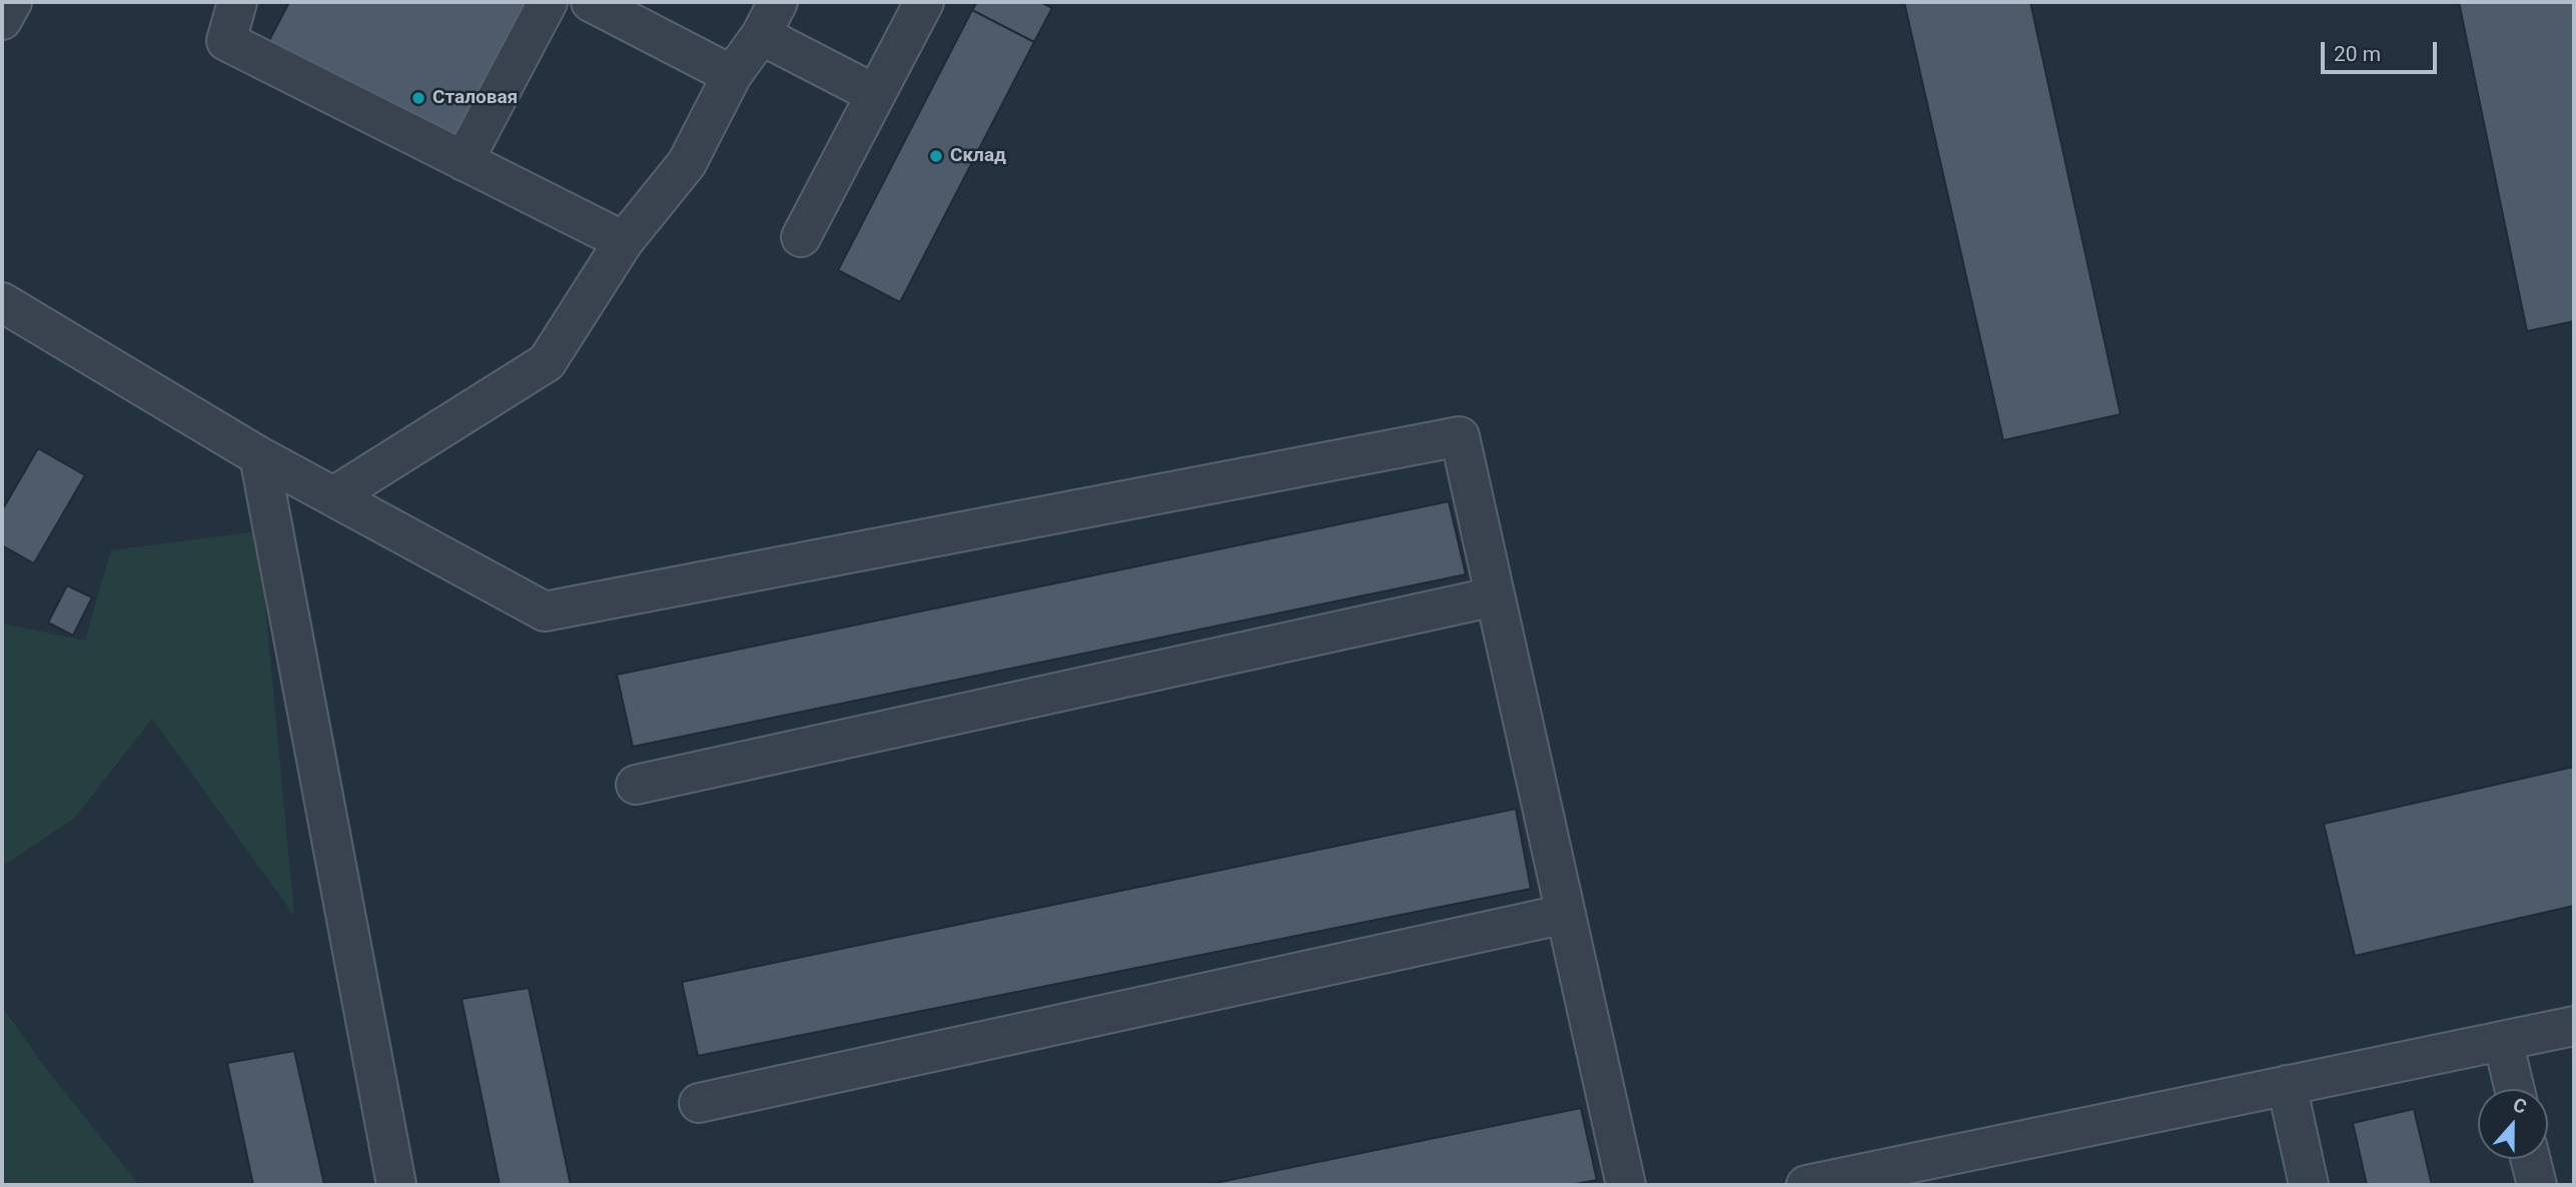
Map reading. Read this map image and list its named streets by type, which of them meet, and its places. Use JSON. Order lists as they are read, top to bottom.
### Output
{
  "places": ["Сталовая", "Склад"],
  "scale_bar": "20 m",
  "north": "top"
}
